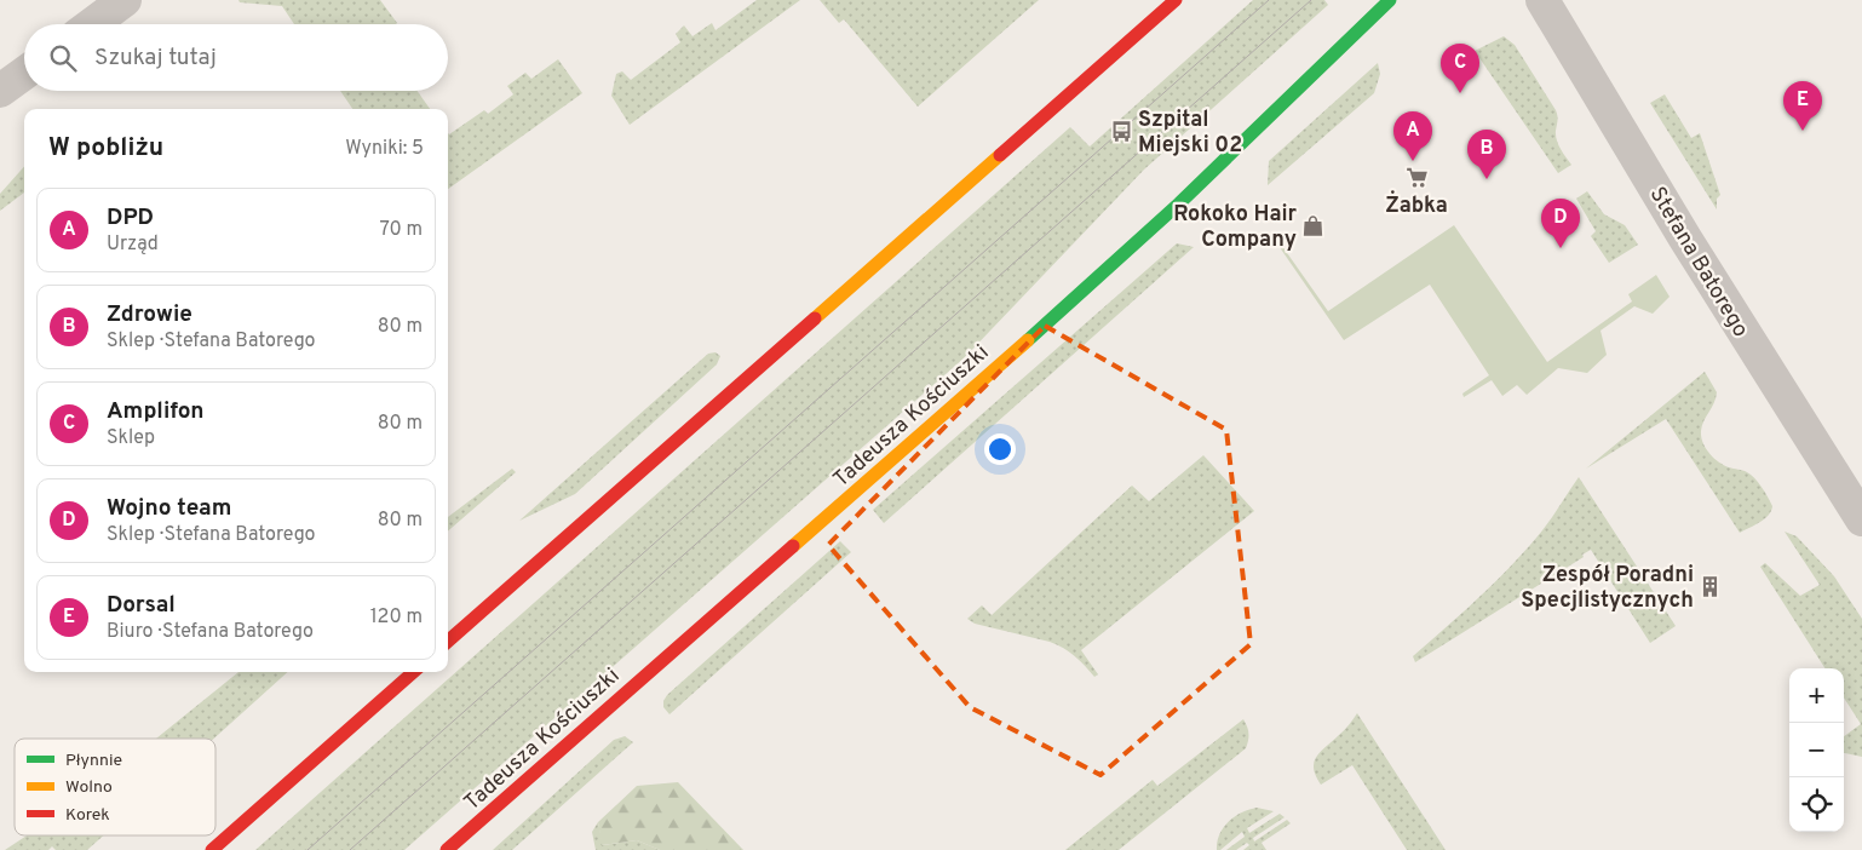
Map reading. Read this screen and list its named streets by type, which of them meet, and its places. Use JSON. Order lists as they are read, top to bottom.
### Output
{
  "streets": {
    "main road": ["Tadeusza Kościuszki"],
    "street": ["Stefana Batorego"]
  },
  "places": {
    "bus stop": ["Szpital Miejski 02"],
    "supermarket": ["Żabka"],
    "shop": ["Rokoko Hair Company"],
    "building": ["Zespół Poradni Specjlistycznych"]
  },
  "legend": ["Płynnie", "Wolno", "Korek"],
  "page": {
    "search": "Szukaj tutaj",
    "pins": [
      "C",
      "E",
      "A",
      "B",
      "D"
    ],
    "heading": ["W pobliżu", "Wyniki: 5"],
    "list": [
      {
        "mark": "A",
        "name": "DPD",
        "note": "Urząd",
        "value": "70 m"
      },
      {
        "mark": "B",
        "name": "Zdrowie",
        "note": "Sklep · Stefana Batorego",
        "value": "80 m"
      },
      {
        "mark": "C",
        "name": "Amplifon",
        "note": "Sklep",
        "value": "80 m"
      },
      {
        "mark": "D",
        "name": "Wojno team",
        "note": "Sklep · Stefana Batorego",
        "value": "80 m"
      },
      {
        "mark": "E",
        "name": "Dorsal",
        "note": "Biuro · Stefana Batorego",
        "value": "120 m"
      }
    ],
    "map_buttons": ["+", "−"]
  }
}
